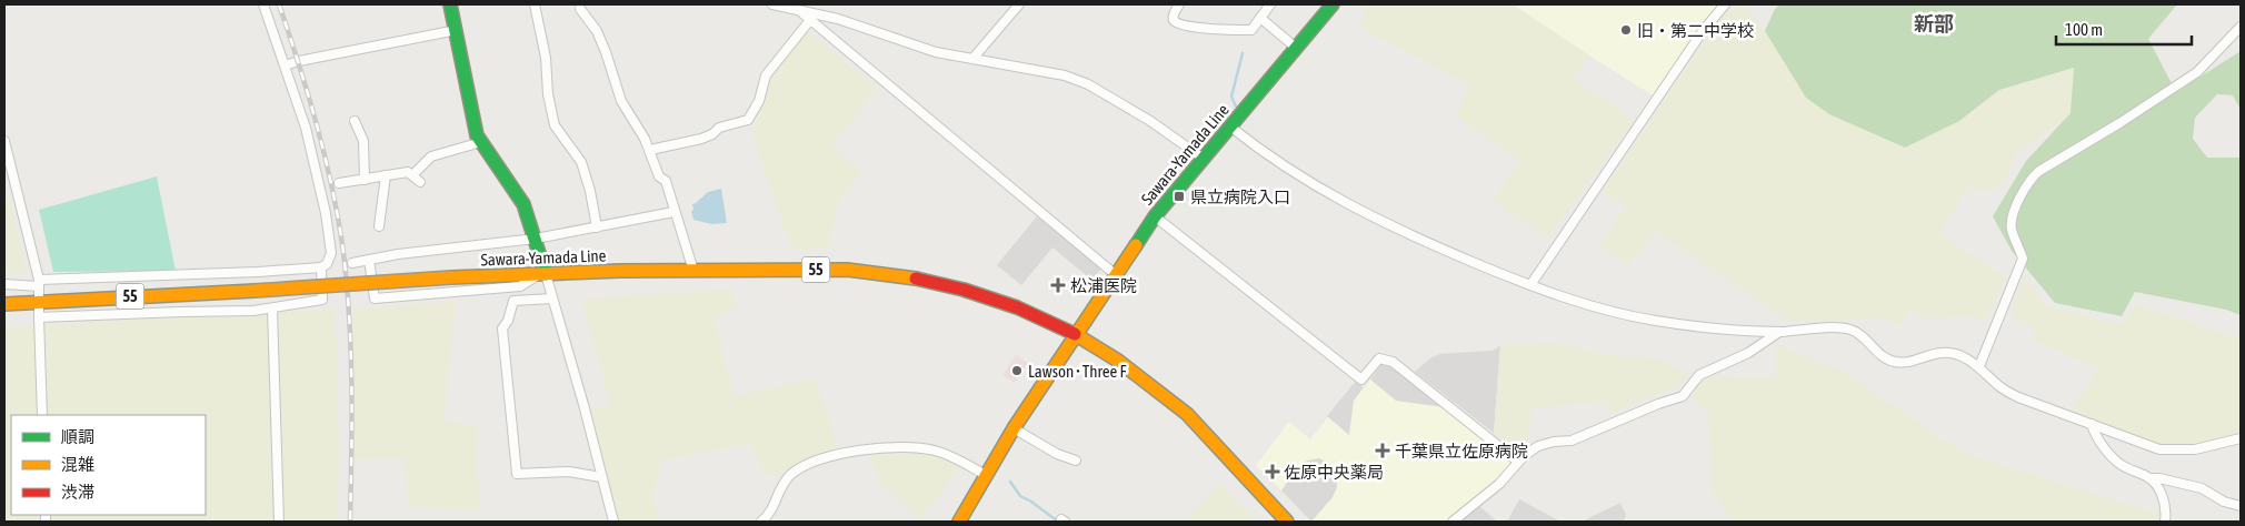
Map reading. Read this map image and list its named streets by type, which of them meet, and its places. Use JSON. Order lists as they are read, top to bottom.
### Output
{
  "streets": {
    "main road": ["Sawara-Yamada Line", "55"]
  },
  "districts": ["新部"],
  "places": {
    "other": ["旧・第二中学校", "Lawson･Three F"],
    "transit": ["県立病院入口"],
    "health": ["松浦医院", "千葉県立佐原病院", "佐原中央薬局"]
  },
  "legend": ["順調", "混雑", "渋滞"],
  "scale_bar": "100 m"
}
